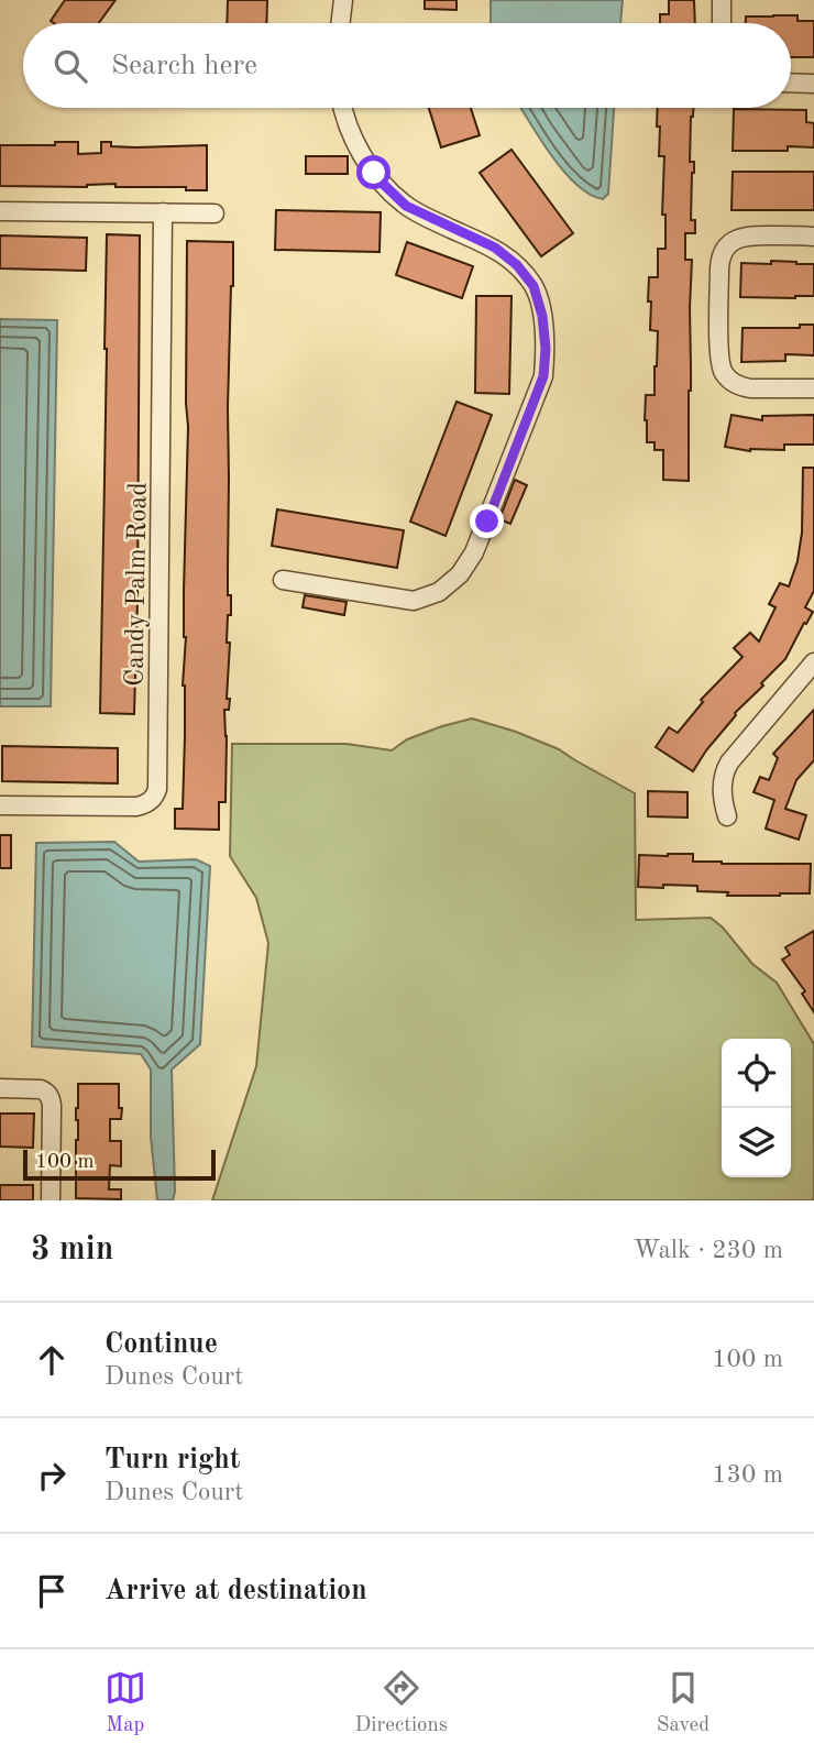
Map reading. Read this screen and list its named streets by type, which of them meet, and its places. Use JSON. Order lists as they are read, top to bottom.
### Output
{
  "streets": {
    "street": ["Candy Palm Road"]
  },
  "scale_bar": "100 m",
  "page": {
    "search": "Search here",
    "scale": "100 m",
    "heading": ["3 min", "Walk · 230 m"],
    "list": [
      ["Continue", "Dunes Court", "100 m"],
      ["Turn right", "Dunes Court", "130 m"],
      "Arrive at destination"
    ],
    "nav": ["Map", "Directions", "Saved"]
  }
}
